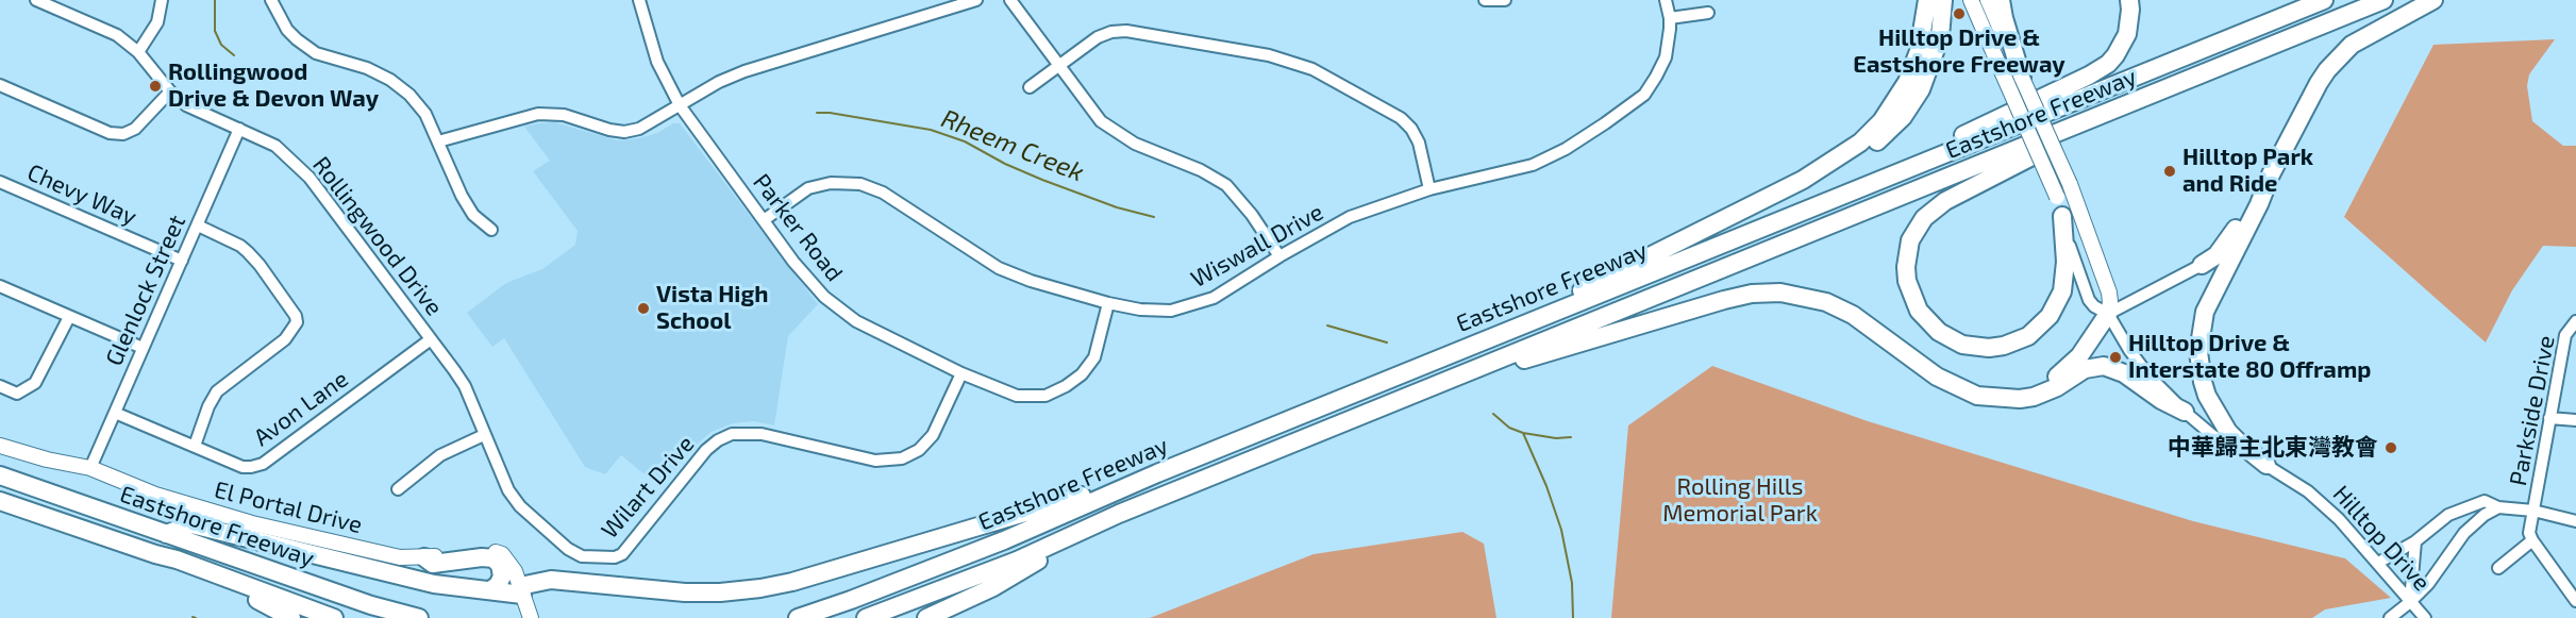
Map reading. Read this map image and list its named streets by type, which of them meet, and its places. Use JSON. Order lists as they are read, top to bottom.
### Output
{
  "streets": {
    "highway": ["Eastshore Freeway"],
    "main road": ["El Portal Drive", "Hilltop Drive"],
    "street": [
      "Chevy Way",
      "Parker Road",
      "Rollingwood Drive",
      "Wiswall Drive",
      "Glenlock Street",
      "Avon Lane",
      "Parkside Drive",
      "Wilart Drive"
    ]
  },
  "crossings": [
    ["Chevy Way", "Glenlock Street"],
    ["Parker Road", "Wiswall Drive"],
    ["Parker Road", "Wilart Drive"],
    ["Rollingwood Drive", "Glenlock Street"],
    ["Rollingwood Drive", "Avon Lane"],
    ["Rollingwood Drive", "Wilart Drive"],
    ["Glenlock Street", "Avon Lane"],
    ["Glenlock Street", "El Portal Drive"]
  ],
  "water": ["Rheem Creek"],
  "parks": ["Rolling Hills Memorial Park"],
  "places": [
    "Hilltop Drive & Eastshore Freeway",
    "Rollingwood Drive & Devon Way",
    "Hilltop Park and Ride",
    "Vista High School",
    "Hilltop Drive & Interstate 80 Offramp",
    "中華歸主北東灣教會"
  ]
}
